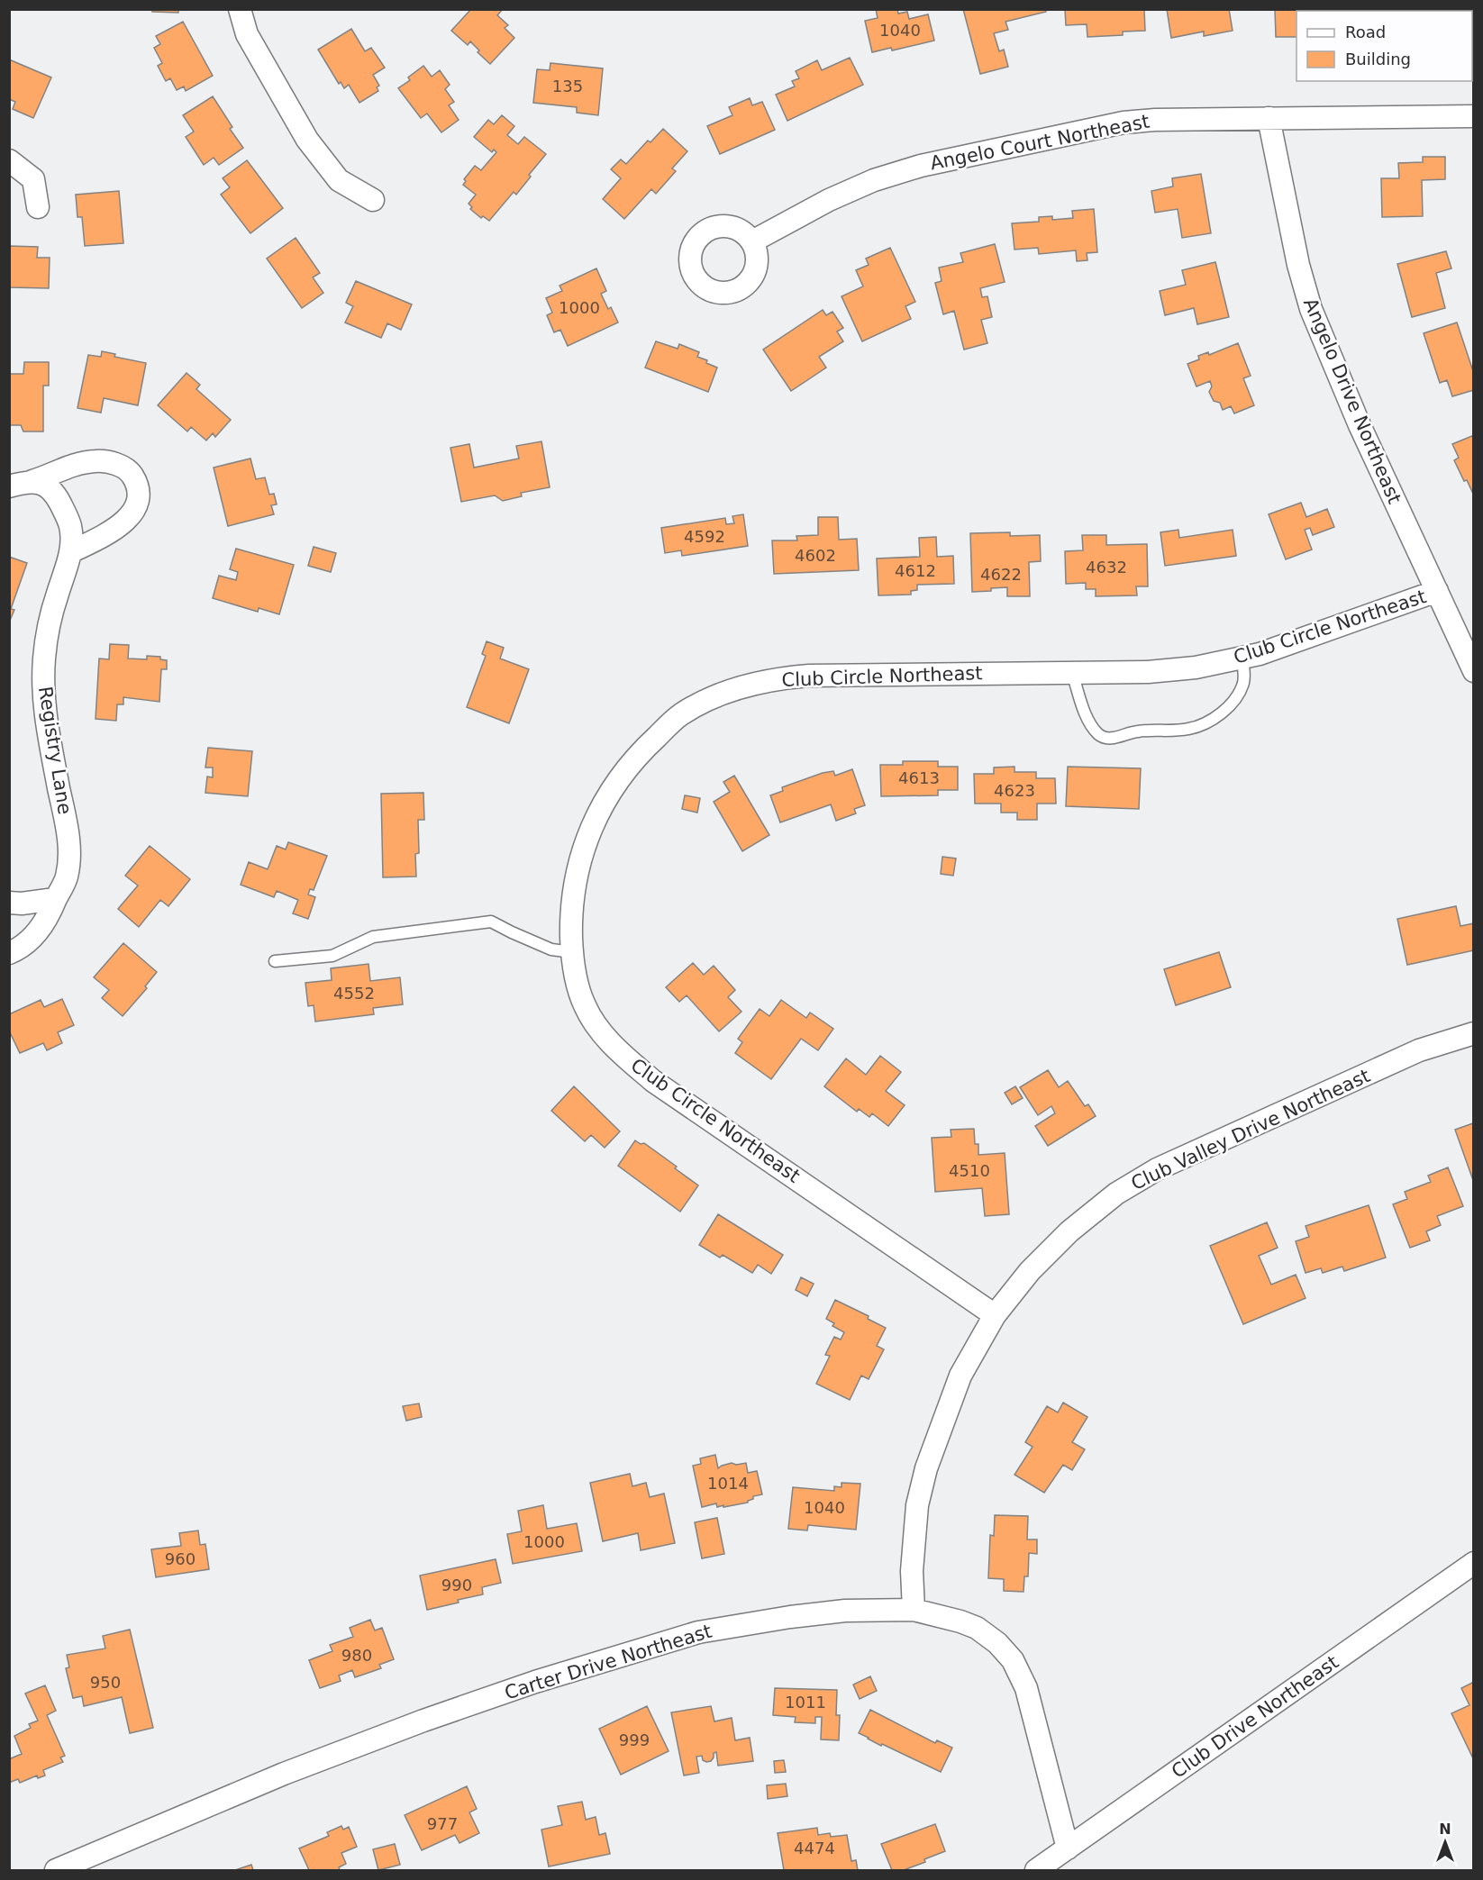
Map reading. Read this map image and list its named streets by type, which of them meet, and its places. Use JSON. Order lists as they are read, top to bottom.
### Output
{
  "streets": {
    "street": [
      "Angelo Court Northeast",
      "Angelo Drive Northeast",
      "Club Circle Northeast",
      "Registry Lane",
      "Club Valley Drive Northeast",
      "Carter Drive Northeast",
      "Club Drive Northeast"
    ]
  },
  "crossings": [
    ["Angelo Court Northeast", "Angelo Drive Northeast"],
    ["Angelo Drive Northeast", "Club Circle Northeast"],
    ["Club Circle Northeast", "Club Valley Drive Northeast"],
    ["Club Valley Drive Northeast", "Carter Drive Northeast"],
    ["Carter Drive Northeast", "Club Drive Northeast"]
  ],
  "house_numbers": [
    "1040",
    "135",
    "1000",
    "4592",
    "4602",
    "4632",
    "4612",
    "4622",
    "4613",
    "4623",
    "4552",
    "4510",
    "1014",
    "1040",
    "1000",
    "960",
    "990",
    "980",
    "950",
    "1011",
    "999",
    "977",
    "4474"
  ],
  "legend": ["Road", "Building"],
  "north": "top"
}
